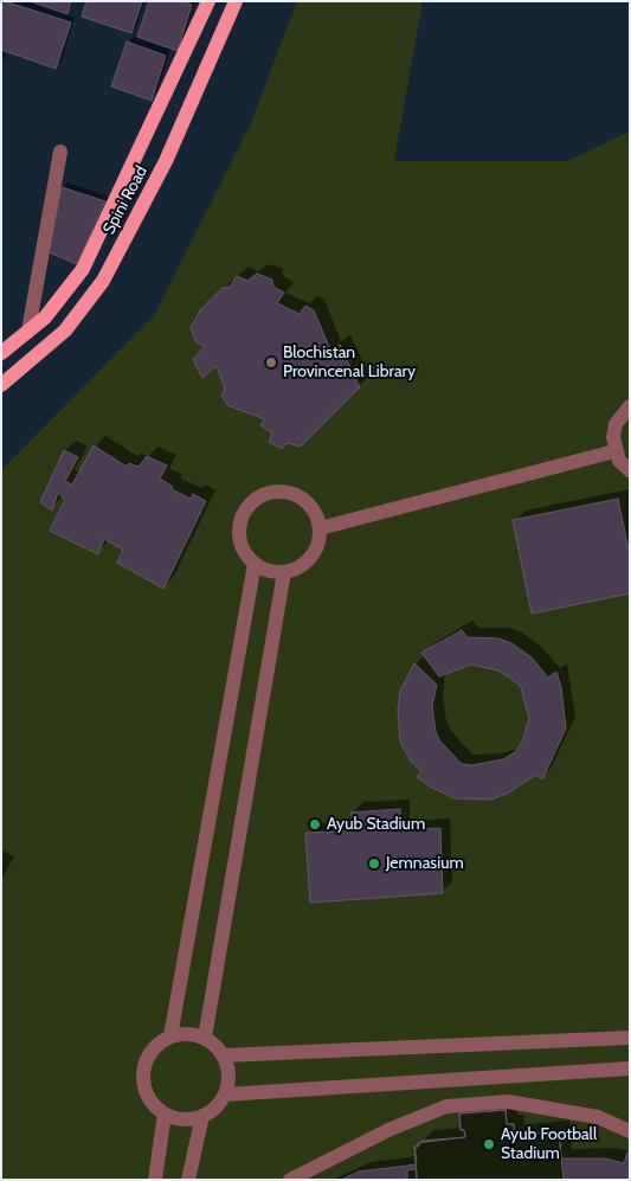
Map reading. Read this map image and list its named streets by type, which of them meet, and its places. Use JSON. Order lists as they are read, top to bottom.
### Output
{
  "streets": {
    "main road": ["Spini Road"]
  },
  "places": [
    "Blochistan Provincenal Library",
    "Ayub Stadium",
    "Jemnasium",
    "Ayub Football Stadium"
  ]
}
